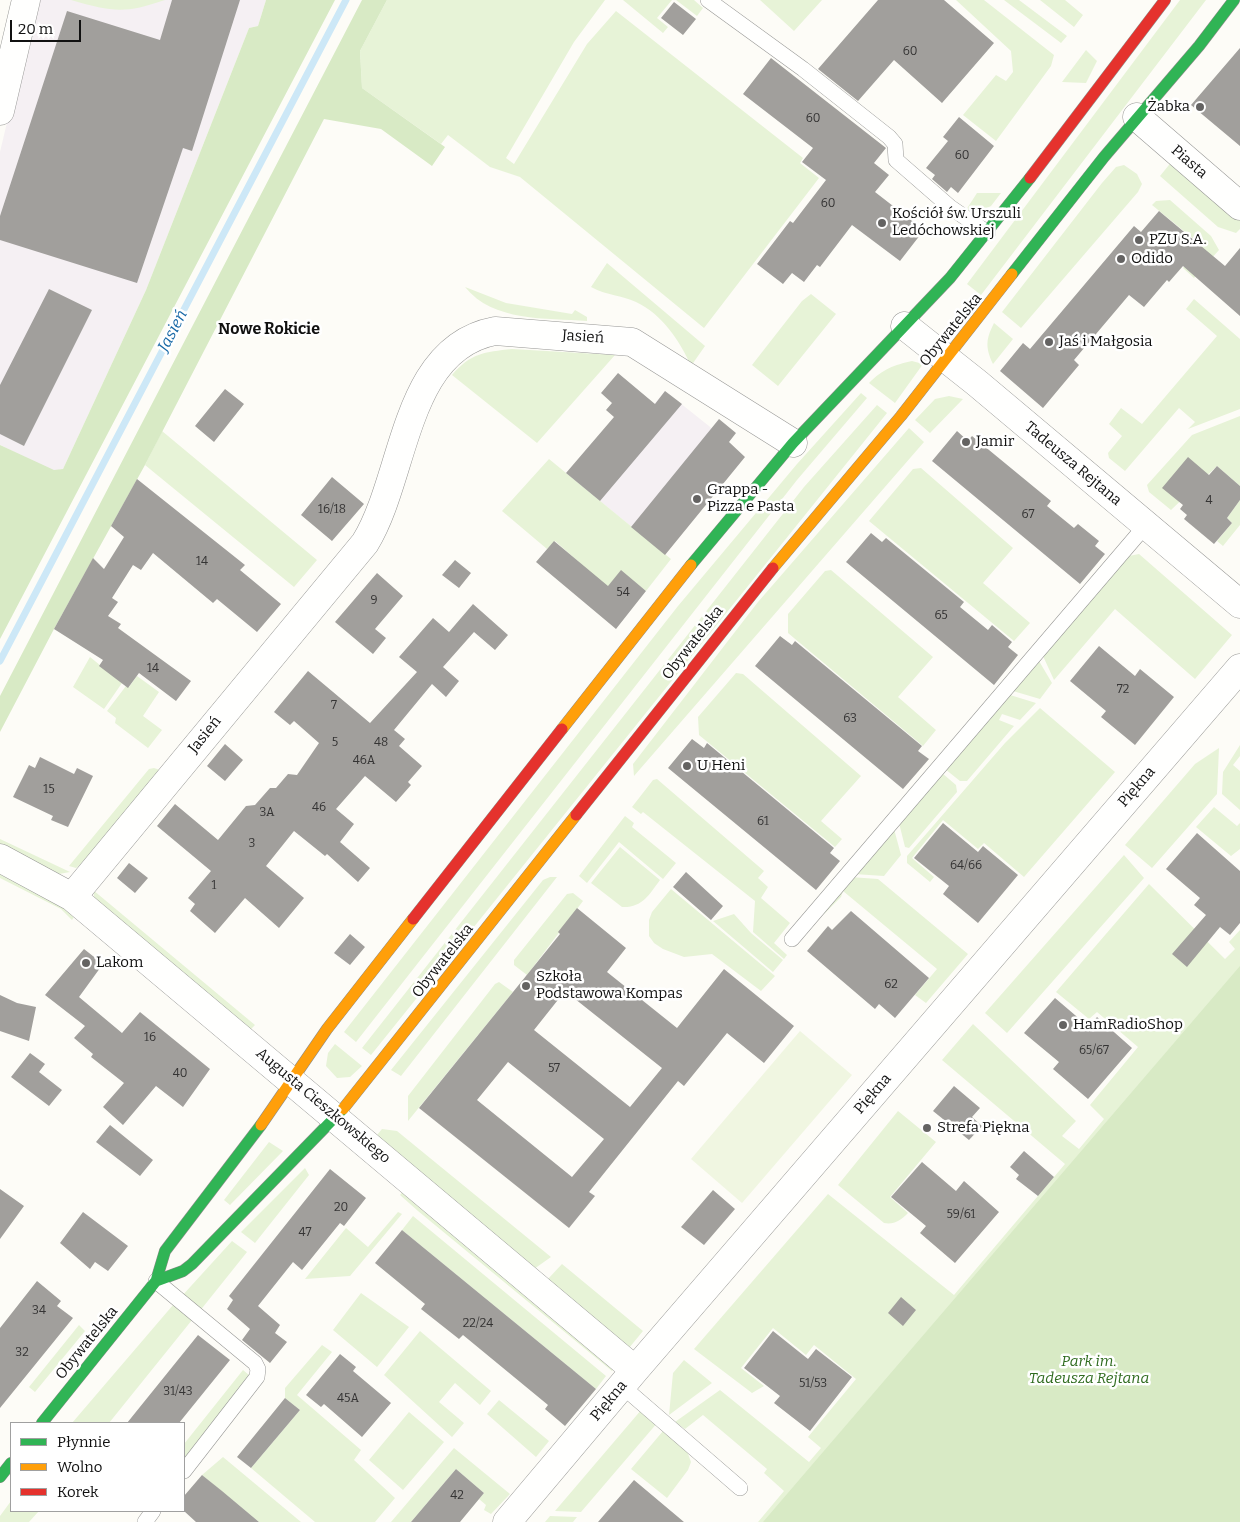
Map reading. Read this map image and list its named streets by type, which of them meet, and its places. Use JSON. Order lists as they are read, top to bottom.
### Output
{
  "streets": {
    "main road": ["Obywatelska"],
    "street": [
      "Piasta",
      "Jasień",
      "Tadeusza Rejtana",
      "Piękna",
      "Augusta Cieszkowskiego"
    ]
  },
  "crossings": [
    ["Piasta", "Obywatelska"],
    ["Obywatelska", "Jasień"],
    ["Obywatelska", "Tadeusza Rejtana"],
    ["Obywatelska", "Augusta Cieszkowskiego"],
    ["Jasień", "Augusta Cieszkowskiego"],
    ["Piękna", "Augusta Cieszkowskiego"]
  ],
  "districts": ["Nowe Rokicie"],
  "water": ["Jasień"],
  "parks": ["Park im. Tadeusza Rejtana"],
  "places": [
    "Żabka",
    "Kościół św. Urszuli Ledóchowskiej",
    "PZU S.A.",
    "Odido",
    "Jaś i Małgosia",
    "Jamir",
    "Grappa - Pizza e Pasta",
    "U Heni",
    "Lakom",
    "Szkoła Podstawowa Kompas",
    "HamRadioShop",
    "Strefa Piękna"
  ],
  "house_numbers": [
    "60",
    "60",
    "60",
    "60",
    "4",
    "16/18",
    "67",
    "14",
    "54",
    "9",
    "65",
    "14",
    "72",
    "7",
    "63",
    "5",
    "48",
    "46A",
    "15",
    "46",
    "3A",
    "61",
    "3",
    "64/66",
    "1",
    "62",
    "16",
    "65/67",
    "57",
    "40",
    "20",
    "59/61",
    "47",
    "34",
    "22/24",
    "32",
    "51/53",
    "31/43",
    "45A",
    "42"
  ],
  "legend": ["Płynnie", "Wolno", "Korek"],
  "scale_bar": "20 m"
}
